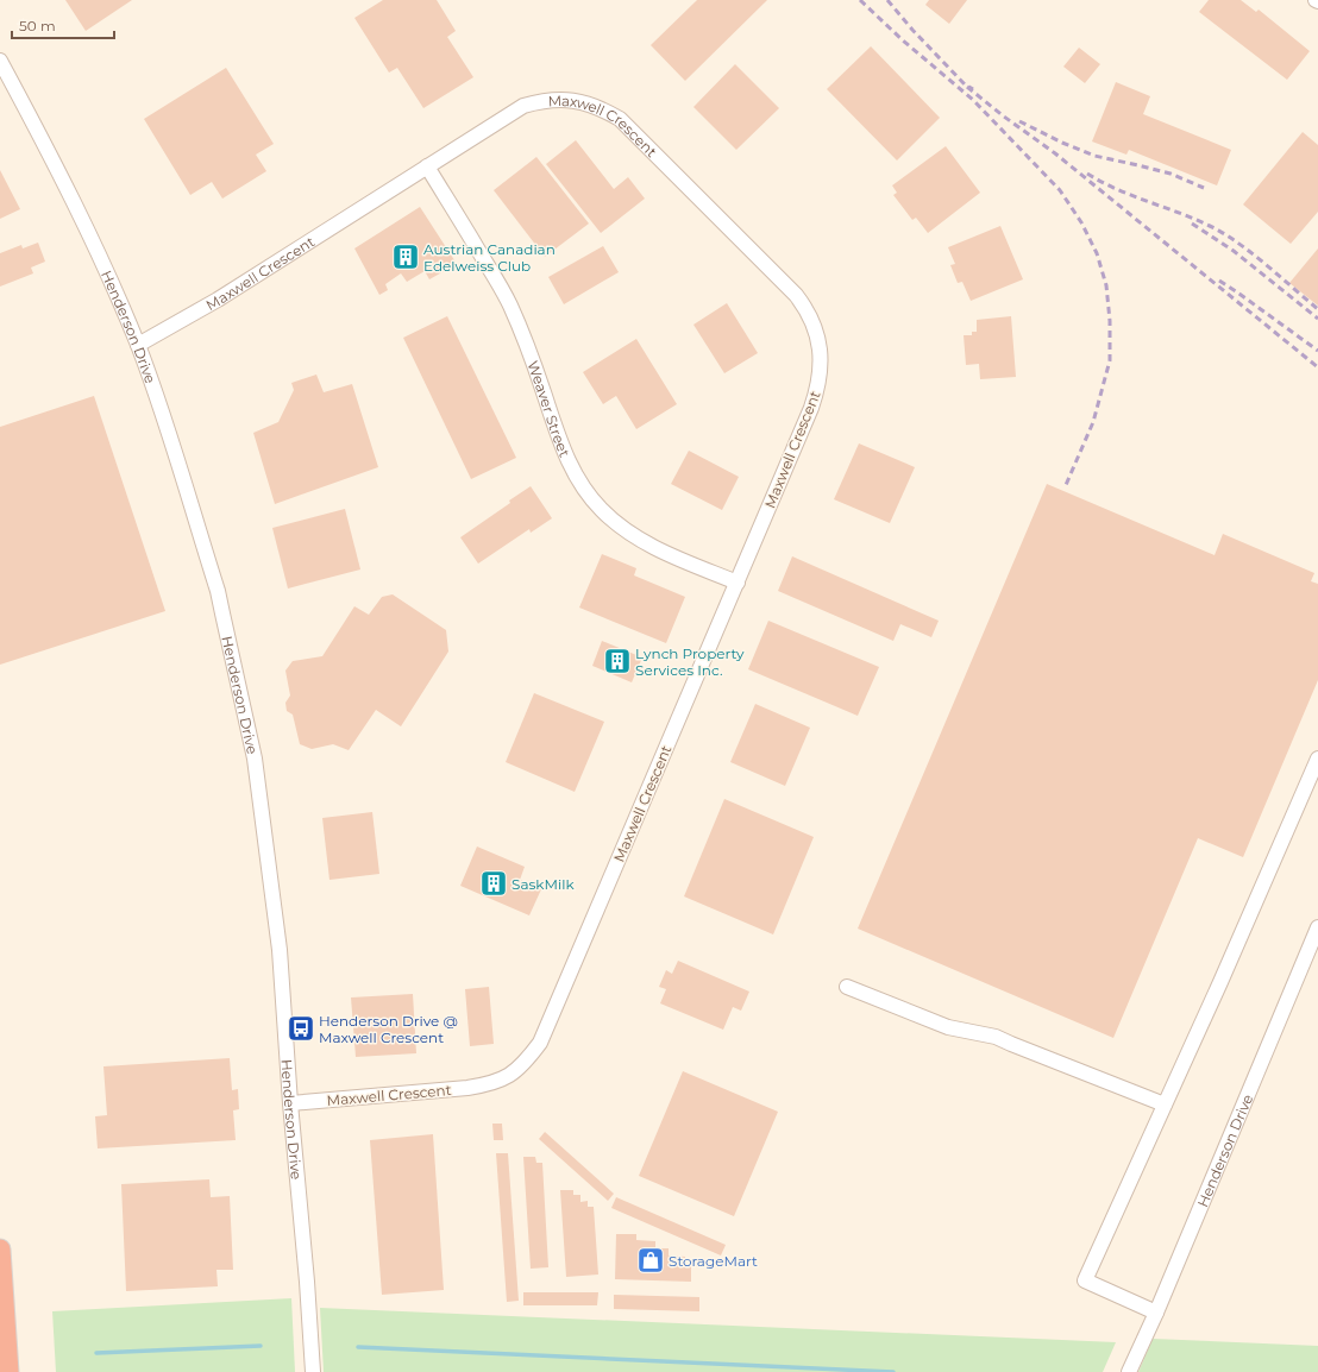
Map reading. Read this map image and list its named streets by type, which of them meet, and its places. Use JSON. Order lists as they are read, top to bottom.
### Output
{
  "streets": {
    "street": ["Maxwell Crescent", "Henderson Drive", "Weaver Street"]
  },
  "crossings": [
    ["Maxwell Crescent", "Henderson Drive"],
    ["Maxwell Crescent", "Weaver Street"]
  ],
  "places": {
    "building": ["Austrian Canadian Edelweiss Club", "Lynch Property Services Inc.", "SaskMilk"],
    "bus stop": ["Henderson Drive @ Maxwell Crescent"],
    "shop": ["StorageMart"]
  },
  "scale_bar": "50 m"
}
